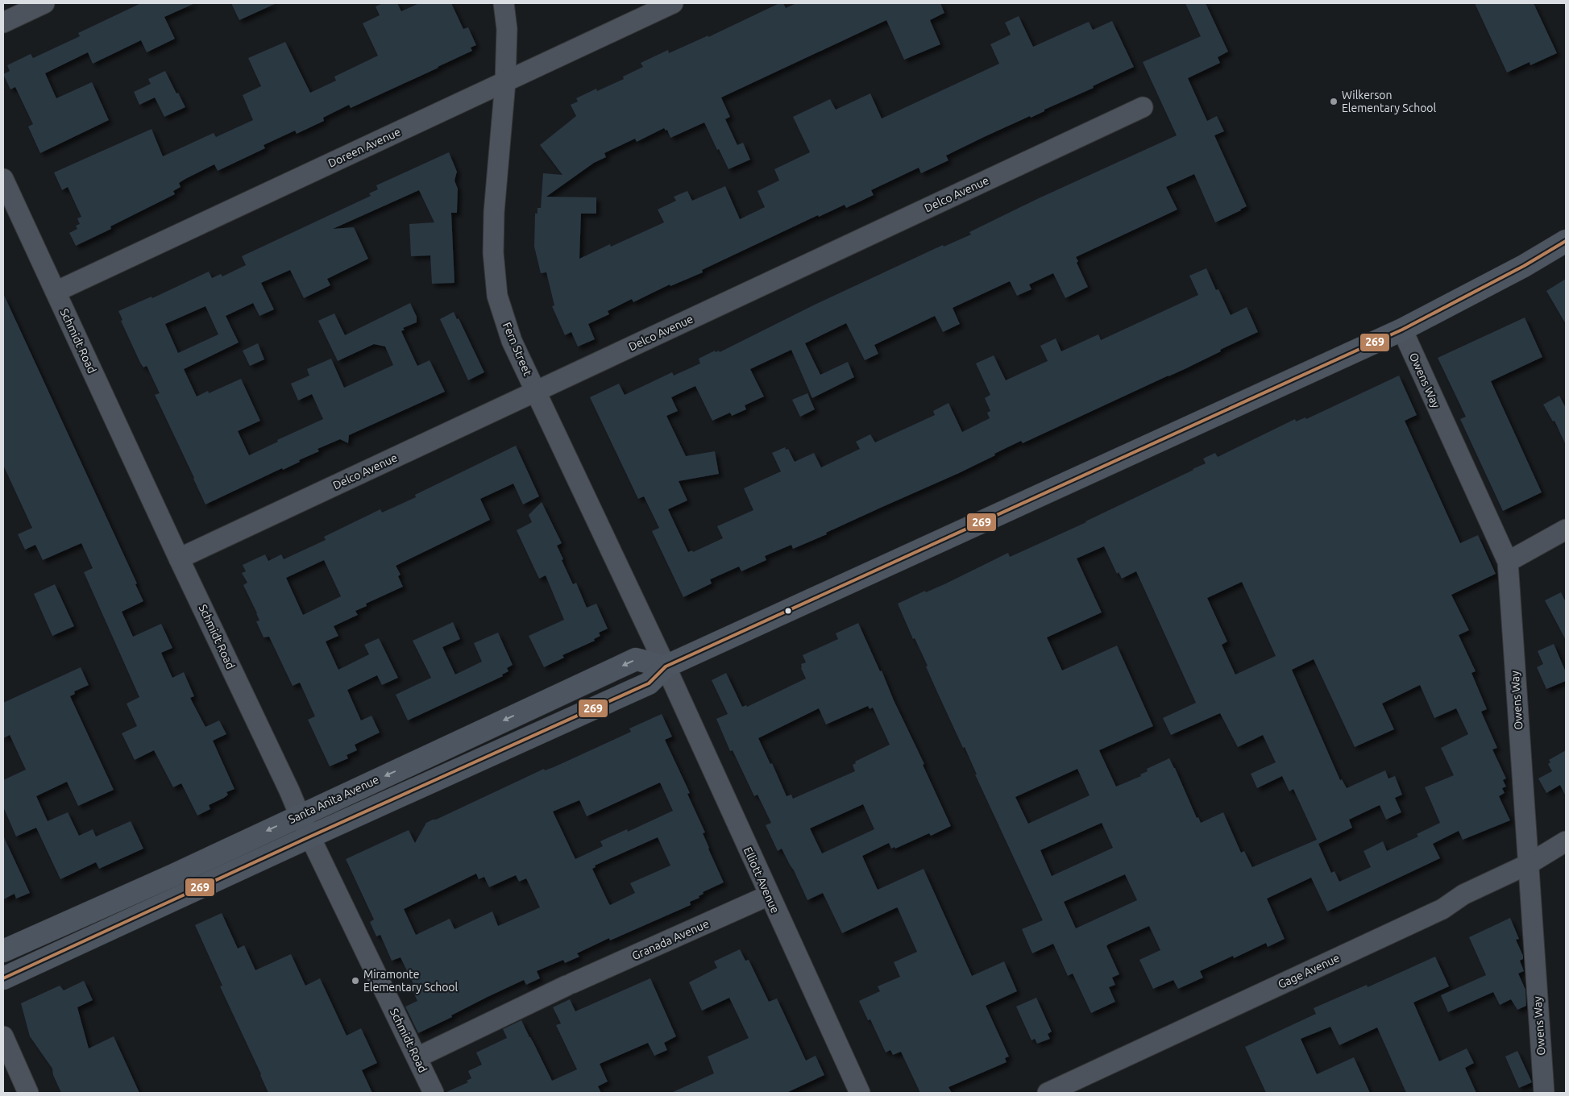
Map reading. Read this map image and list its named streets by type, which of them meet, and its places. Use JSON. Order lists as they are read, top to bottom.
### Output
{
  "streets": {
    "main road": ["Santa Anita Avenue"],
    "street": [
      "Doreen Avenue",
      "Delco Avenue",
      "Schmidt Road",
      "Fern Street",
      "Owens Way",
      "Elliott Avenue",
      "Granada Avenue",
      "Gage Avenue"
    ]
  },
  "crossings": [
    ["Doreen Avenue", "Schmidt Road"],
    ["Doreen Avenue", "Fern Street"],
    ["Delco Avenue", "Schmidt Road"],
    ["Delco Avenue", "Fern Street"],
    ["Schmidt Road", "Santa Anita Avenue"],
    ["Schmidt Road", "Granada Avenue"],
    ["Fern Street", "Santa Anita Avenue"],
    ["Fern Street", "Elliott Avenue"],
    ["Owens Way", "Gage Avenue"],
    ["Santa Anita Avenue", "Elliott Avenue"],
    ["Elliott Avenue", "Granada Avenue"]
  ],
  "places": ["Wilkerson Elementary School", "Miramonte Elementary School"],
  "lines": ["transit line 269"]
}
